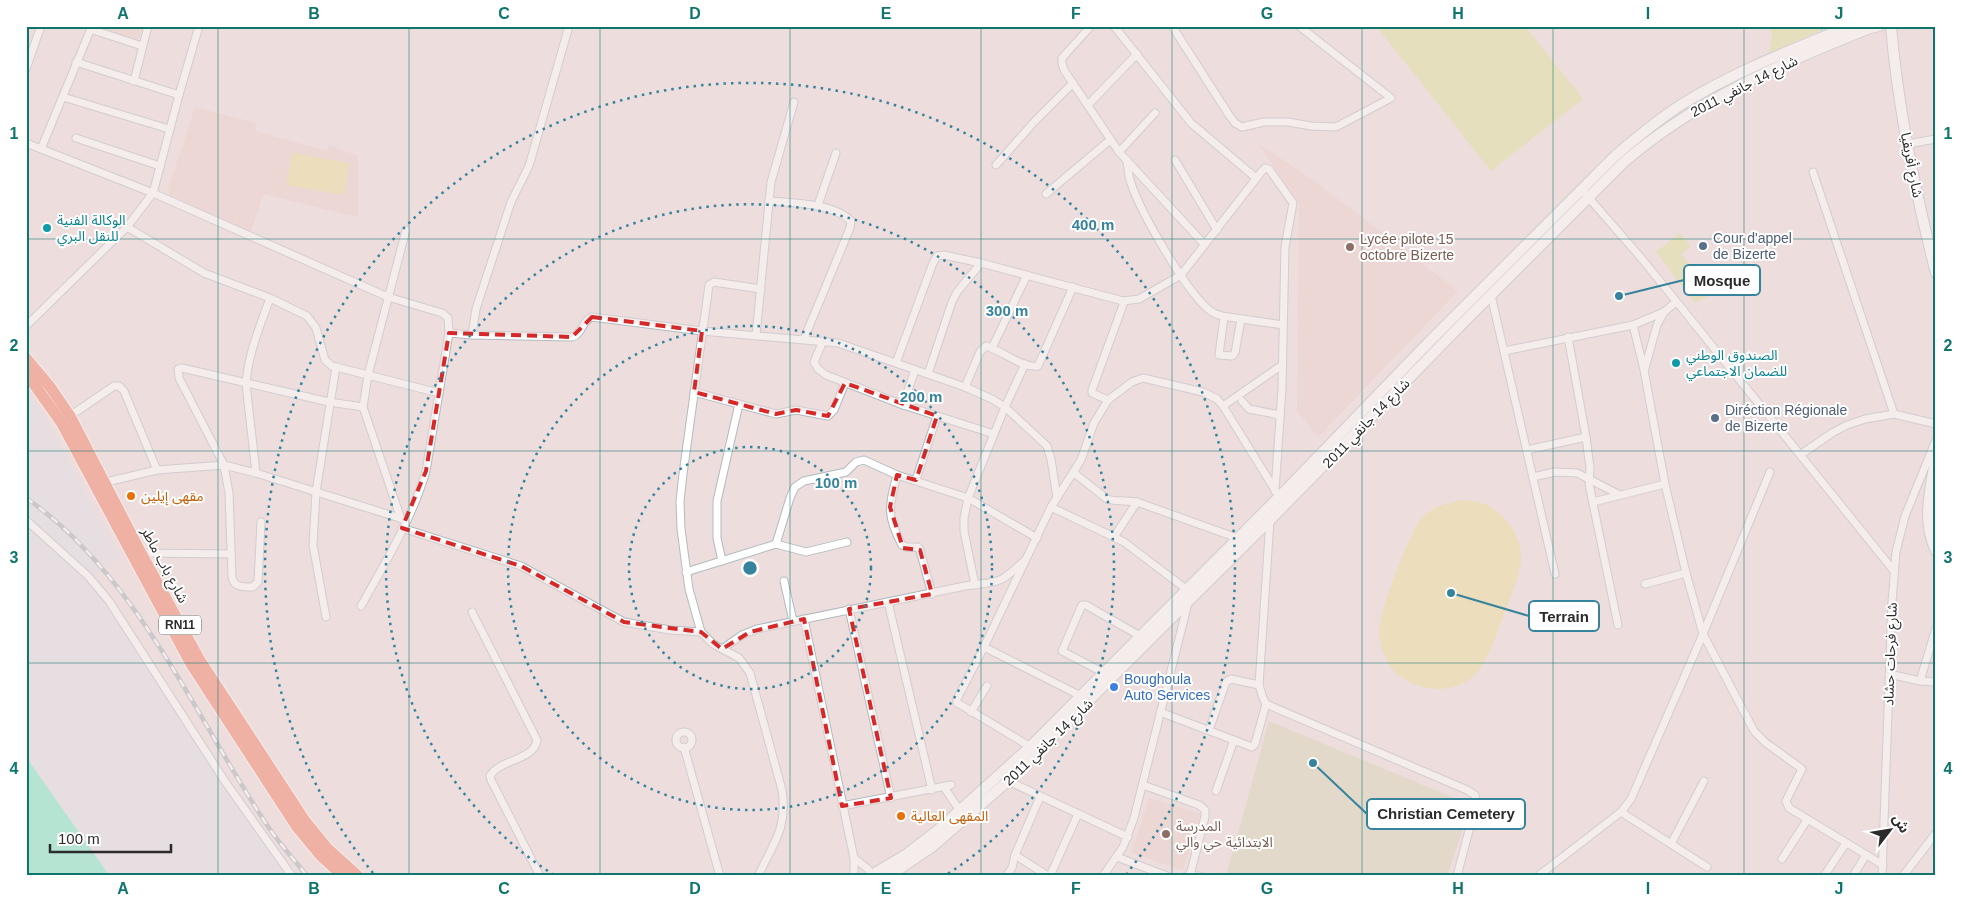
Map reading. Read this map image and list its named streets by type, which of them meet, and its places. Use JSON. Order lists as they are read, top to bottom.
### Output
{
  "streets": {
    "main road": [
      "شارع 14 جانفي 2011",
      "شارع أفريقيا",
      "شارع باب ماطر",
      "RN11"
    ],
    "street": ["شارع فرحات حشاد"]
  },
  "places": [
    "الوكالة الفنية للنقل البري",
    "Cour d'appel de Bizerte",
    "Lycée pilote 15 octobre Bizerte",
    "Mosque",
    "الصندوق الوطني للضمان الاجتماعي",
    "Diréction Régionale de Bizerte",
    "مقهى إيلين",
    "Terrain",
    "Boughoula Auto Services",
    "Christian Cemetery",
    "المقهى العالية",
    "المدرسة الابتدائية حي والي"
  ],
  "scale_bar": "100 m",
  "north": "top right",
  "grid": {
    "columns": [
      "A",
      "B",
      "C",
      "D",
      "E",
      "F",
      "G",
      "H",
      "I",
      "J"
    ],
    "rows": [
      "1",
      "2",
      "3",
      "4"
    ]
  },
  "rings": [
    "400 m",
    "300 m",
    "200 m",
    "100 m"
  ]
}
